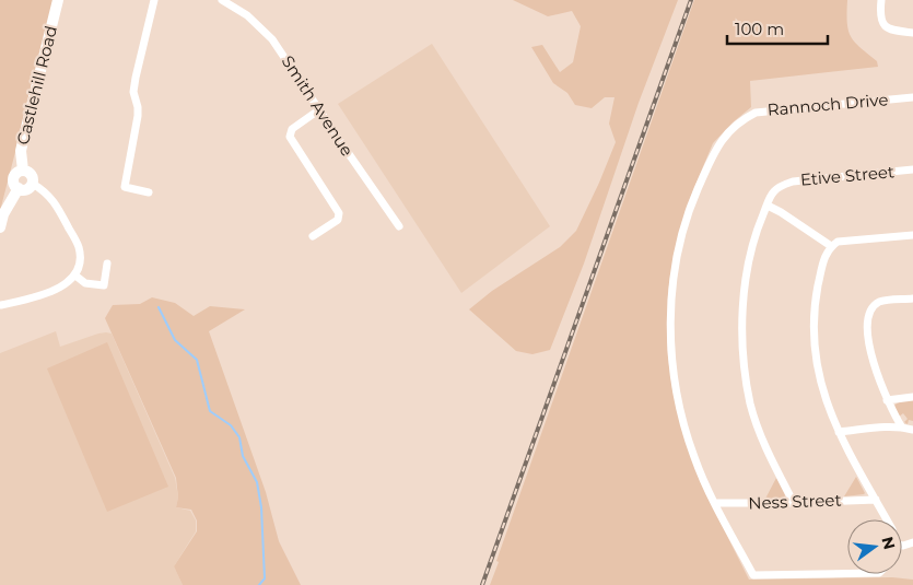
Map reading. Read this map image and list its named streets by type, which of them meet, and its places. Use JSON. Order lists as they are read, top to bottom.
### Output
{
  "streets": {
    "main road": ["Castlehill Road"],
    "street": [
      "Rannoch Drive",
      "Smith Avenue",
      "Etive Street",
      "Ness Street"
    ]
  },
  "crossings": [
    ["Rannoch Drive", "Ness Street"]
  ],
  "scale_bar": "100 m",
  "north": "right"
}
